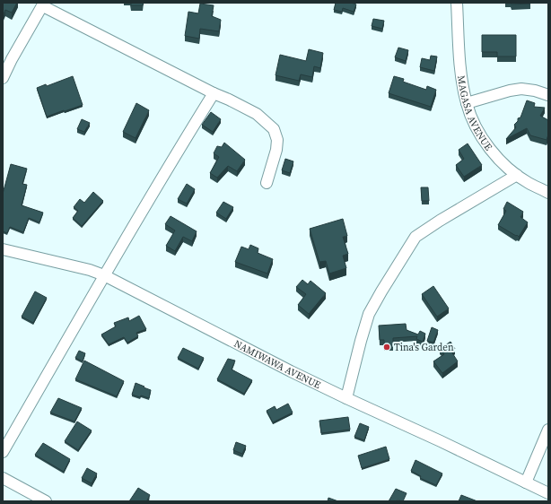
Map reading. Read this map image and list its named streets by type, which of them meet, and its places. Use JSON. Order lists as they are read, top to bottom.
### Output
{
  "streets": {
    "street": ["MAGASA AVENUE", "NAMIWAWA AVENUE"]
  },
  "places": ["Tina's Garden"]
}
